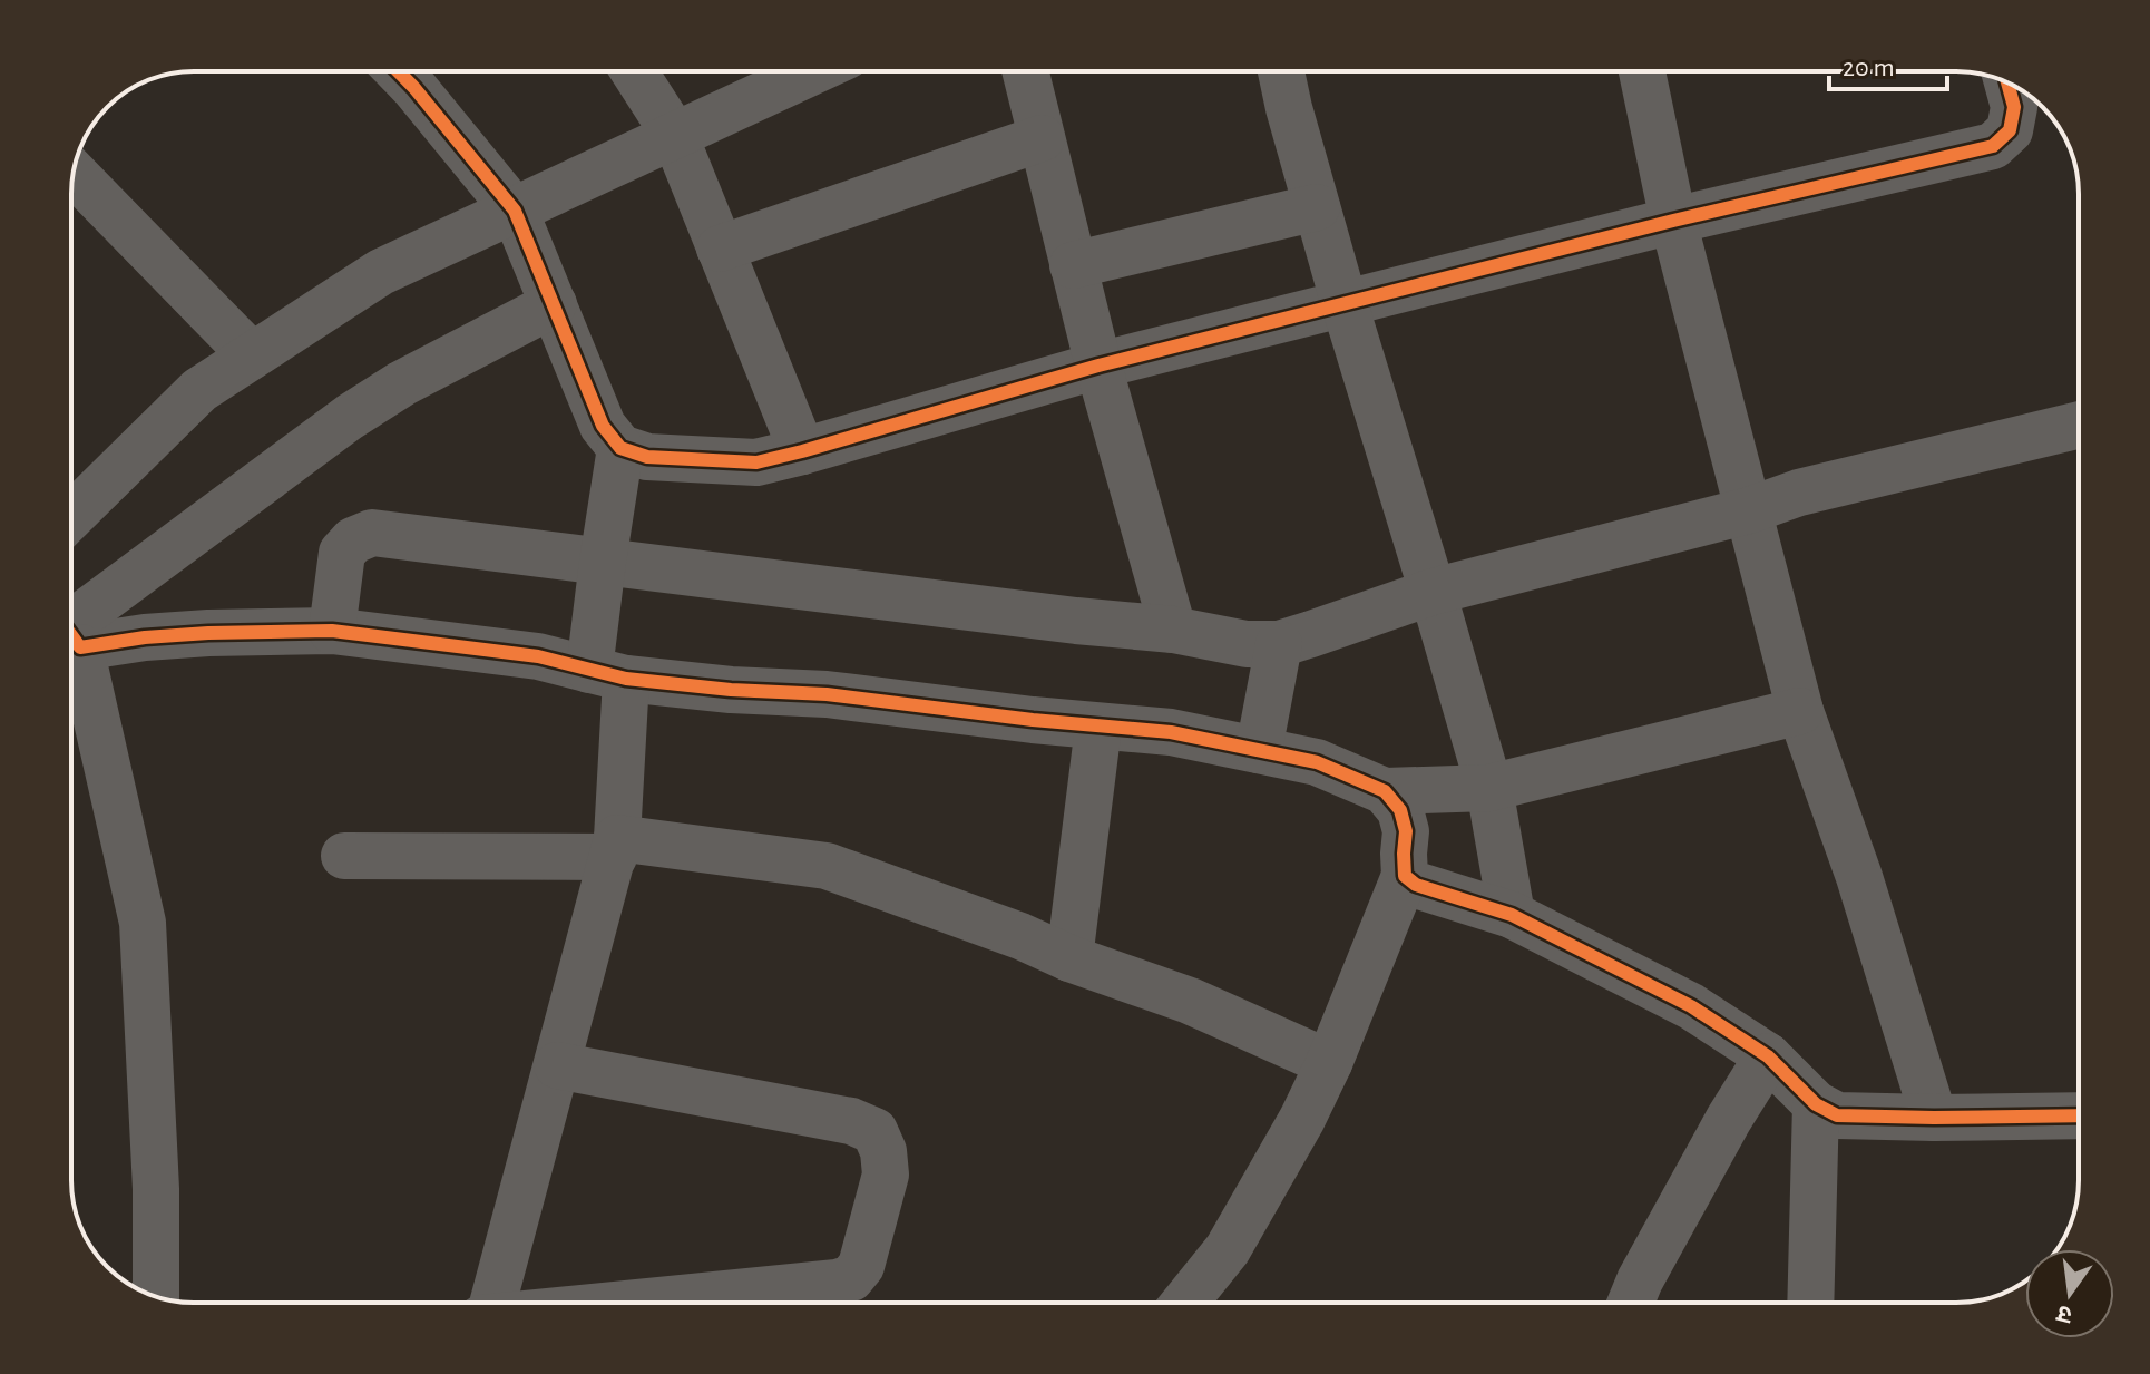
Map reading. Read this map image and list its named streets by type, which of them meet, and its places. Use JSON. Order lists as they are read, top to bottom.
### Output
{
  "scale_bar": "20 m",
  "north": "bottom"
}
